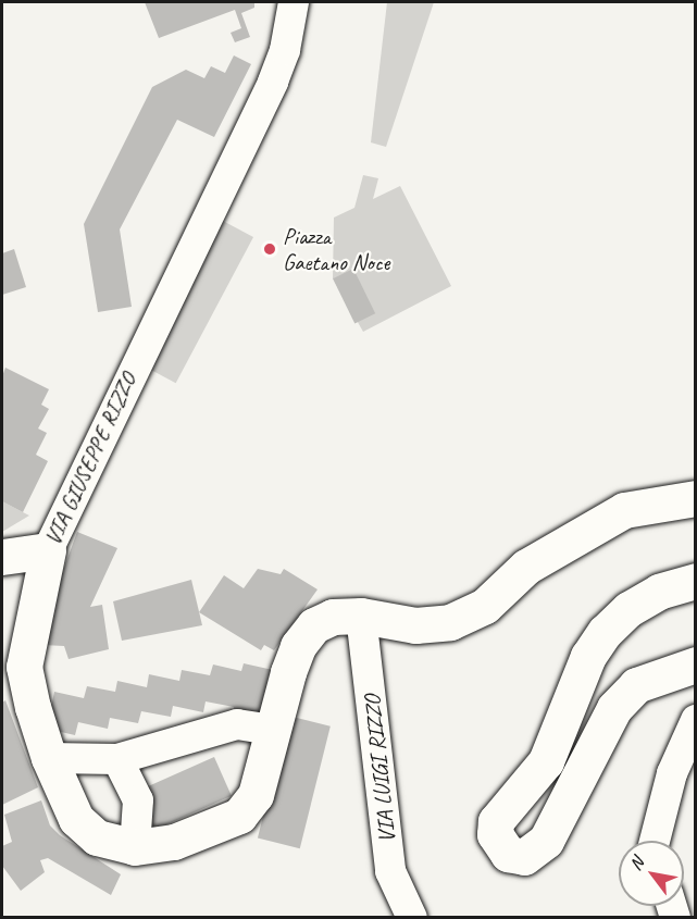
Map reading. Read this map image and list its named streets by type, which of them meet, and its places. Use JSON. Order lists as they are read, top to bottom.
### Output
{
  "streets": {
    "main road": ["VIA GIUSEPPE RIZZO"],
    "street": ["VIA LUIGI RIZZO"]
  },
  "crossings": [
    ["VIA GIUSEPPE RIZZO", "VIA LUIGI RIZZO"]
  ],
  "places": ["Piazza Gaetano Noce"],
  "north": "top left"
}
